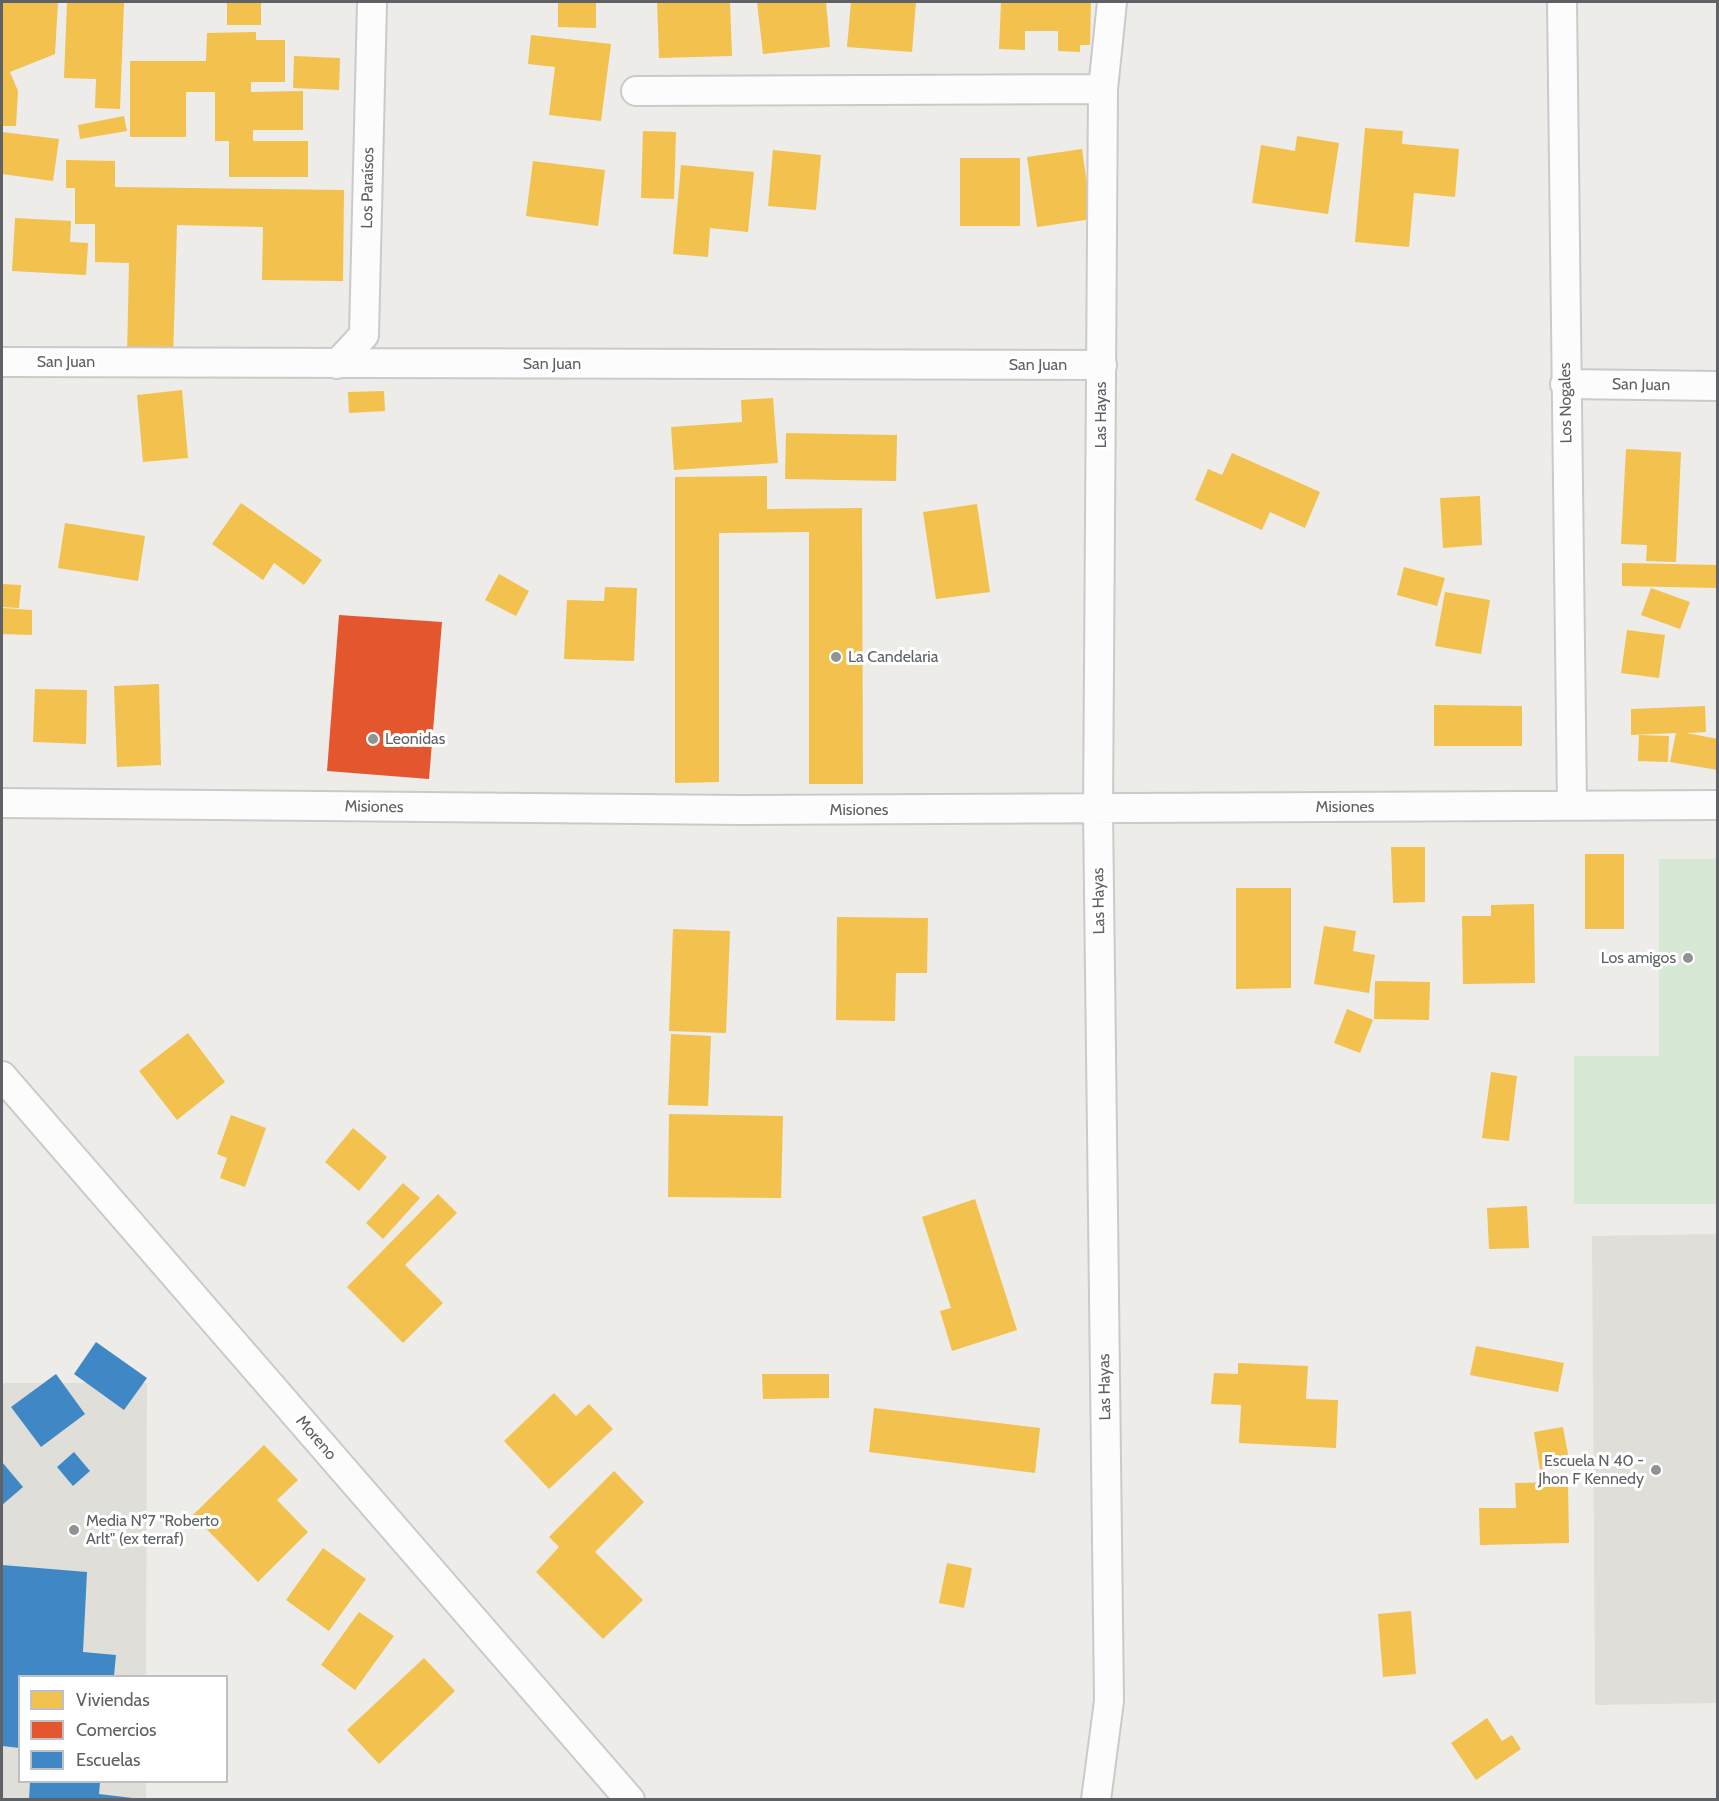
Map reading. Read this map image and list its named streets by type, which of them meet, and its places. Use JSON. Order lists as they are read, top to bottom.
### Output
{
  "streets": {
    "street": [
      "Los Paraísos",
      "San Juan",
      "Los Nogales",
      "Las Hayas",
      "Misiones",
      "Moreno"
    ]
  },
  "crossings": [
    ["Los Paraísos", "San Juan"],
    ["San Juan", "Los Nogales"],
    ["San Juan", "Las Hayas"],
    ["Los Nogales", "Misiones"],
    ["Las Hayas", "Misiones"]
  ],
  "places": [
    "La Candelaria",
    "Leonidas",
    "Los amigos",
    "Escuela N 40 - Jhon F Kennedy",
    "Media Nº7 \"Roberto Arlt\" (ex terraf)"
  ],
  "legend": ["Viviendas", "Comercios", "Escuelas"]
}
